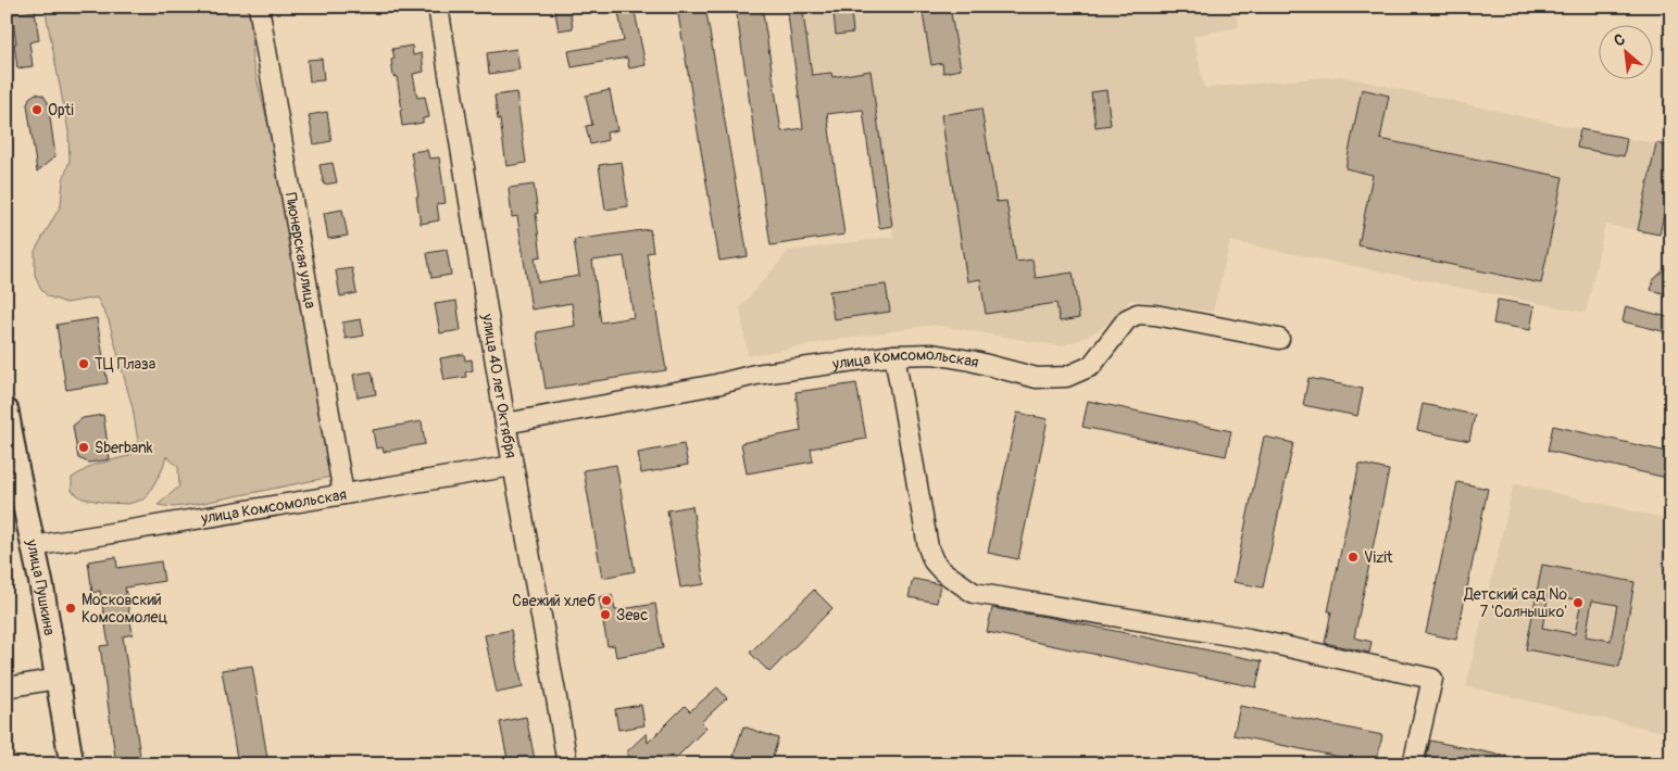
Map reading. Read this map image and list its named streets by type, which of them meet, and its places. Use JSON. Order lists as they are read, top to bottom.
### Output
{
  "streets": {
    "main road": ["улица Пушкина"],
    "street": ["Пионерская улица", "улица Комсомольская", "улица 40 лет Октября"]
  },
  "crossings": [
    ["Пионерская улица", "улица Комсомольская"],
    ["улица Комсомольская", "улица 40 лет Октября"],
    ["улица Комсомольская", "улица Пушкина"]
  ],
  "places": [
    "Opti",
    "ТЦ Плаза",
    "Sberbank",
    "Vizit",
    "Свежий хлеб",
    "Детский сад № 7 'Солнышко'",
    "Московский Комсомолец",
    "Зевс"
  ],
  "north": "top left"
}
